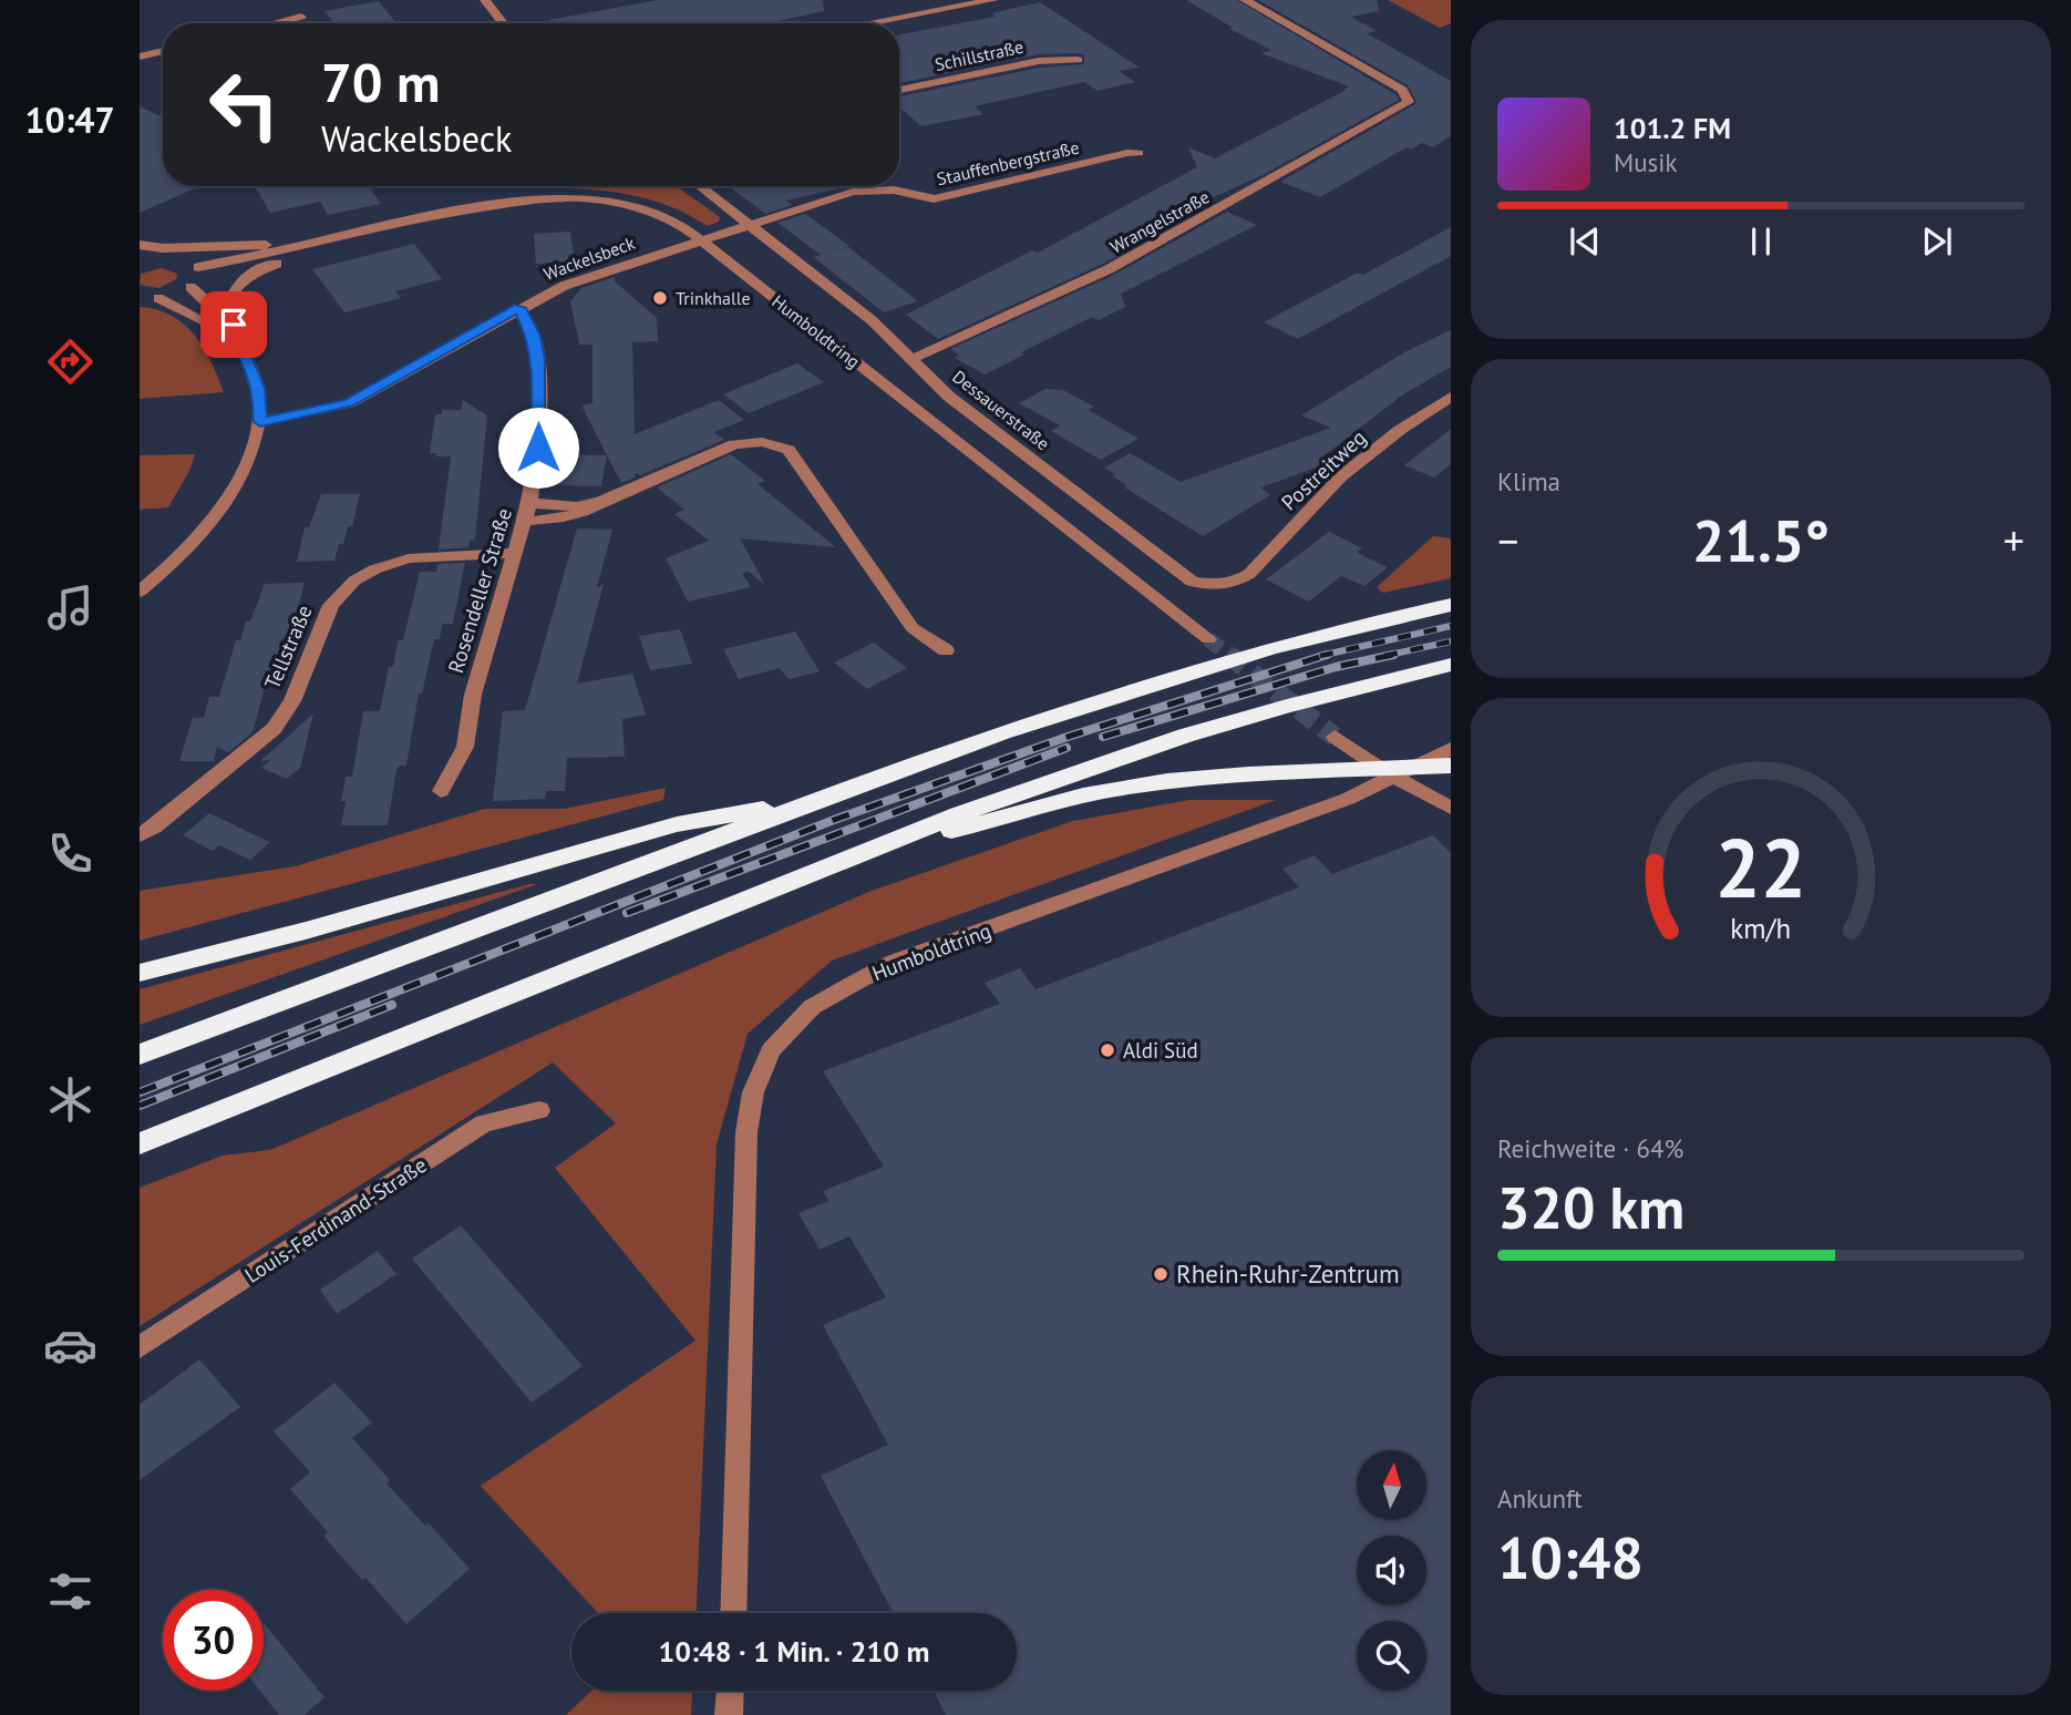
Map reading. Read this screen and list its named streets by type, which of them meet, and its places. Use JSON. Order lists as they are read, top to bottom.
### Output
{
  "streets": {
    "street": [
      "Schillstraße",
      "Stauffenbergstraße",
      "Wrangelstraße",
      "Wackelsbeck",
      "Humboldtring",
      "Dessauerstraße",
      "Postreitweg",
      "Rosendeller Straße",
      "Tellstraße",
      "Louis-Ferdinand-Straße"
    ]
  },
  "crossings": [
    ["Stauffenbergstraße", "Wackelsbeck"],
    ["Stauffenbergstraße", "Dessauerstraße"],
    ["Wrangelstraße", "Dessauerstraße"],
    ["Wackelsbeck", "Dessauerstraße"],
    ["Wackelsbeck", "Rosendeller Straße"],
    ["Dessauerstraße", "Postreitweg"],
    ["Rosendeller Straße", "Tellstraße"]
  ],
  "places": ["Trinkhalle", "Aldi Süd", "Rhein-Ruhr-Zentrum"],
  "north": "top",
  "page": {
    "tabs": "10:47",
    "turn": ["70 m", "Wackelsbeck"],
    "song": ["101.2 FM", "Musik"],
    "tile": [
      "Klima",
      ["Reichweite · 64%", "320 km"],
      ["Ankunft", "10:48"]
    ],
    "heat": ["−", "21.5°", "+"],
    "limit": "30",
    "trip": "10:48 · 1 Min. · 210 m",
    "gauge": ["22", "km/h"]
  }
}
